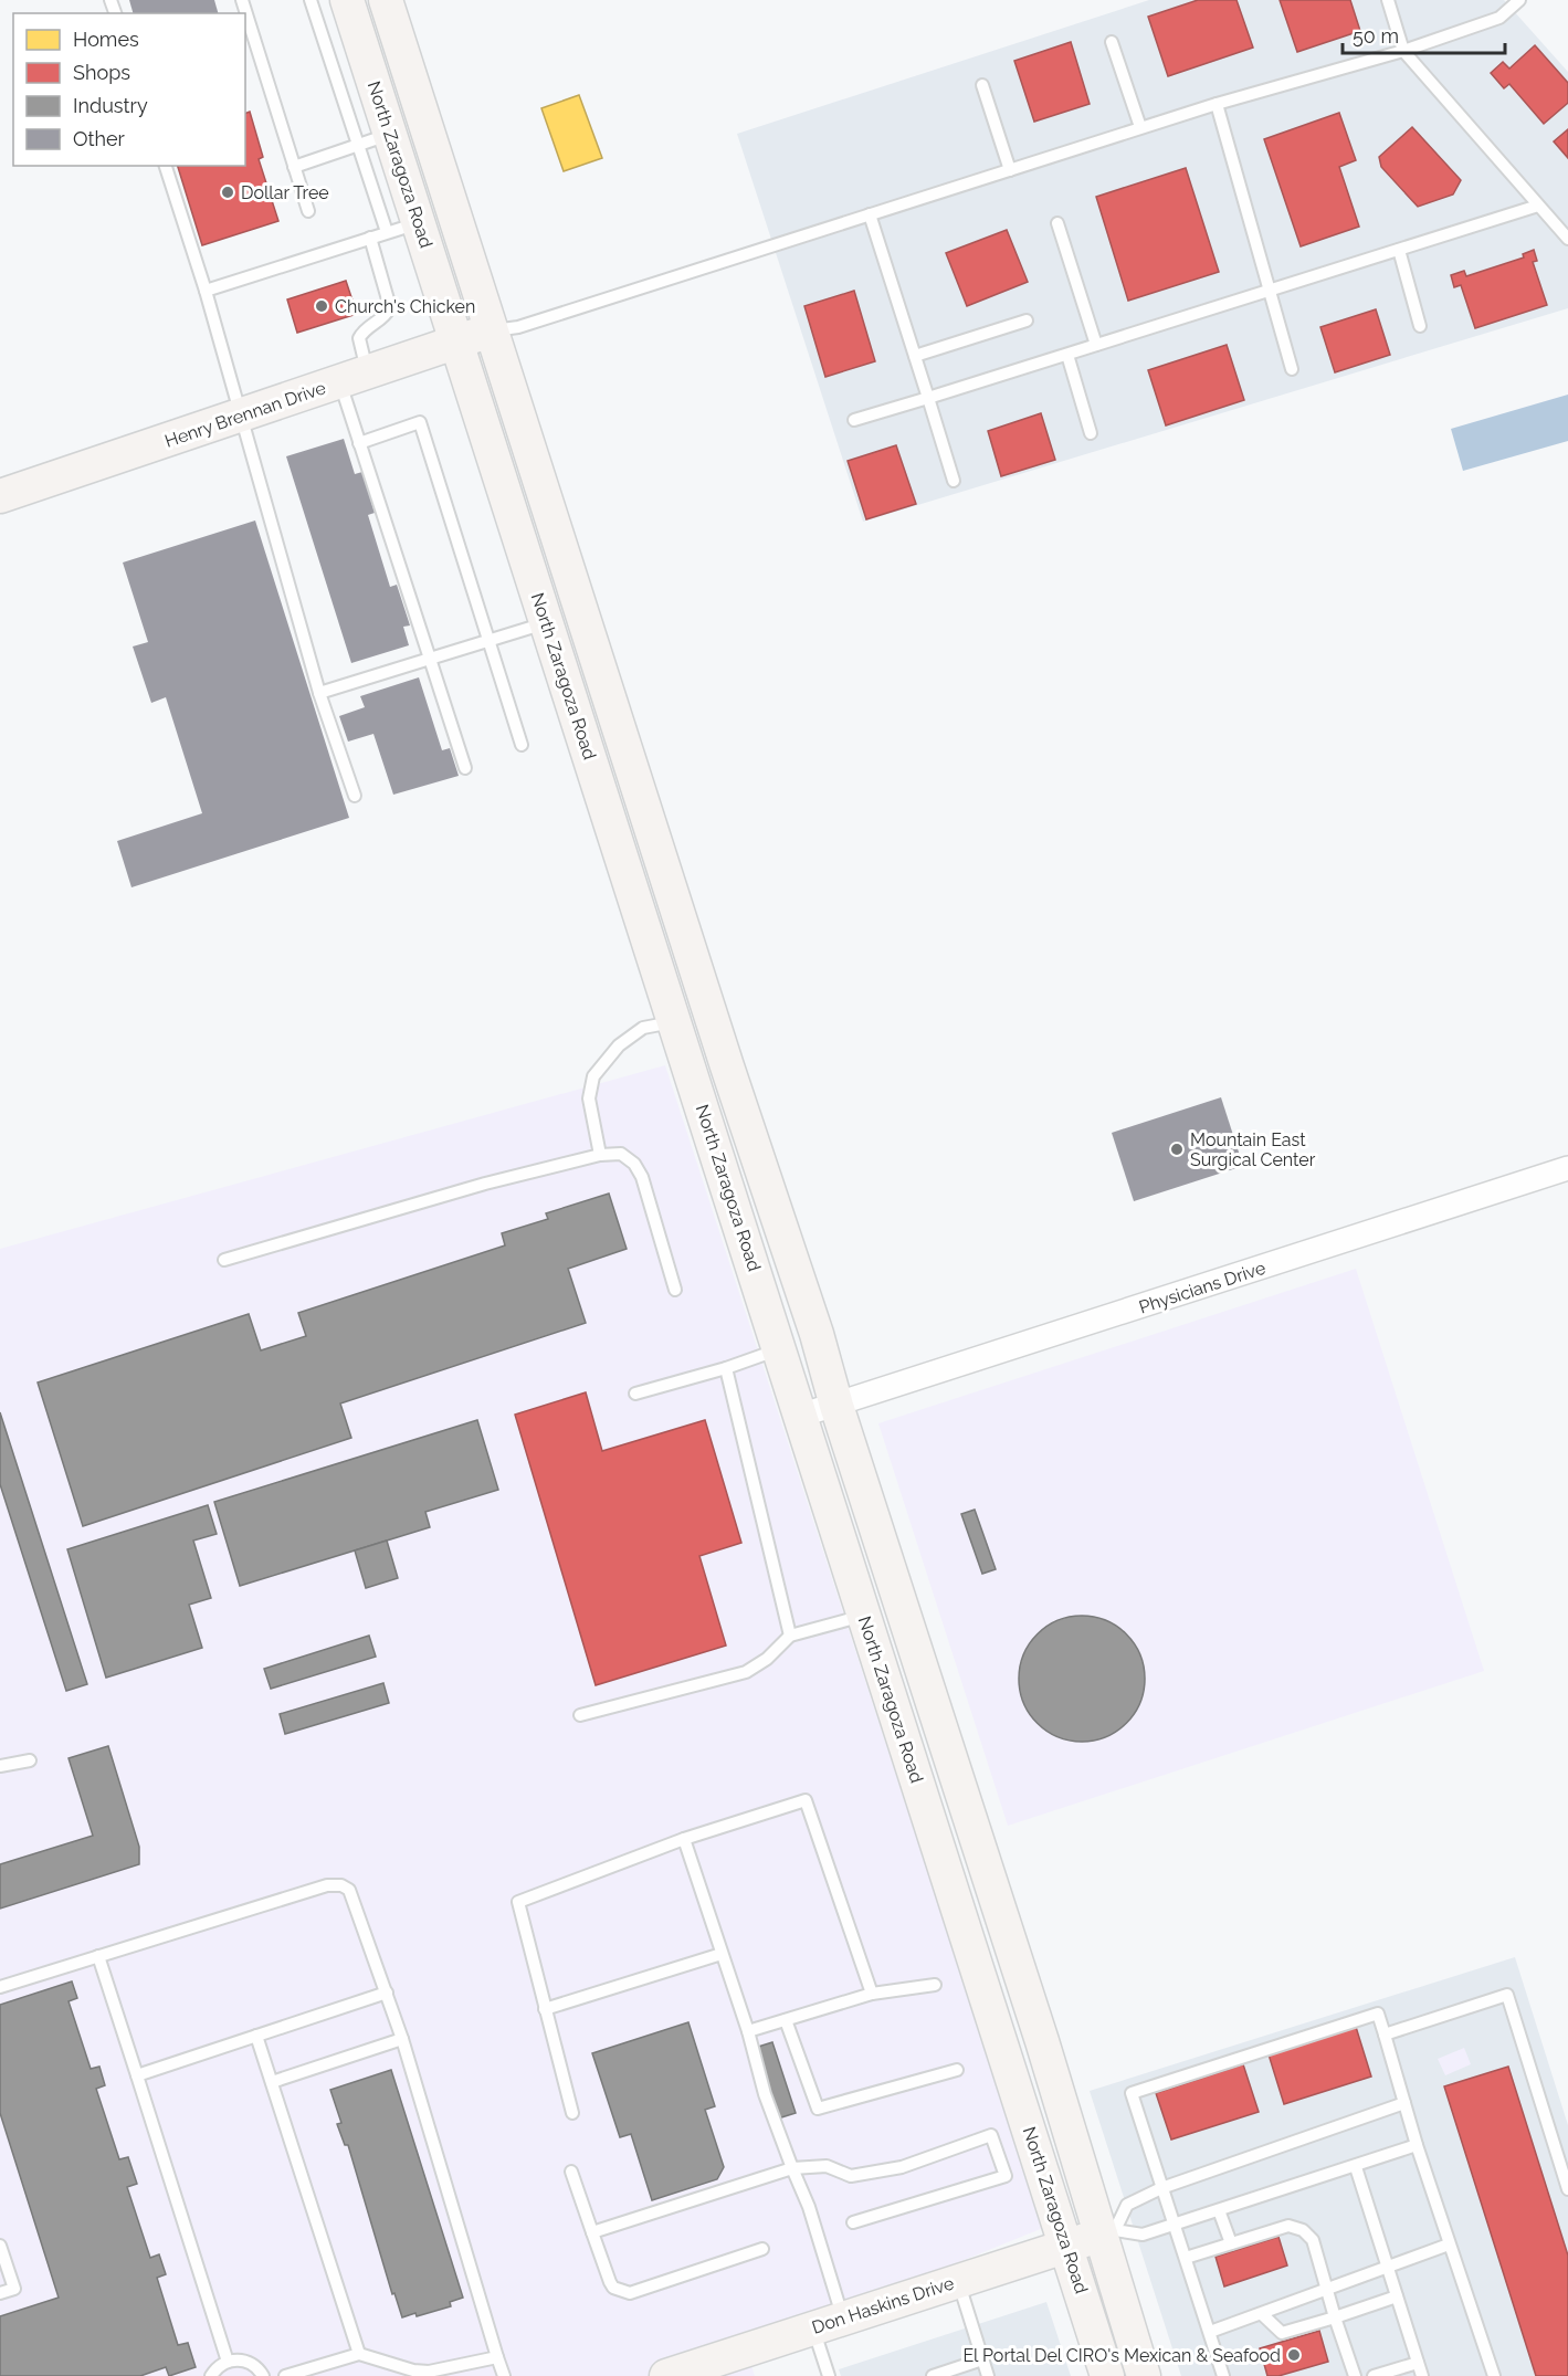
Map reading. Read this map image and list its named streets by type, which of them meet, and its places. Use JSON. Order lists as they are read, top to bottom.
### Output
{
  "streets": {
    "main road": ["North Zaragoza Road", "Henry Brennan Drive", "Don Haskins Drive"],
    "street": ["Physicians Drive"]
  },
  "crossings": [
    ["North Zaragoza Road", "Henry Brennan Drive"],
    ["North Zaragoza Road", "Physicians Drive"],
    ["North Zaragoza Road", "Don Haskins Drive"]
  ],
  "places": [
    "Dollar Tree",
    "Church's Chicken",
    "Mountain East Surgical Center",
    "El Portal Del CIRO's Mexican & Seafood"
  ],
  "legend": [
    "Homes",
    "Shops",
    "Industry",
    "Other"
  ],
  "scale_bar": "50 m"
}
